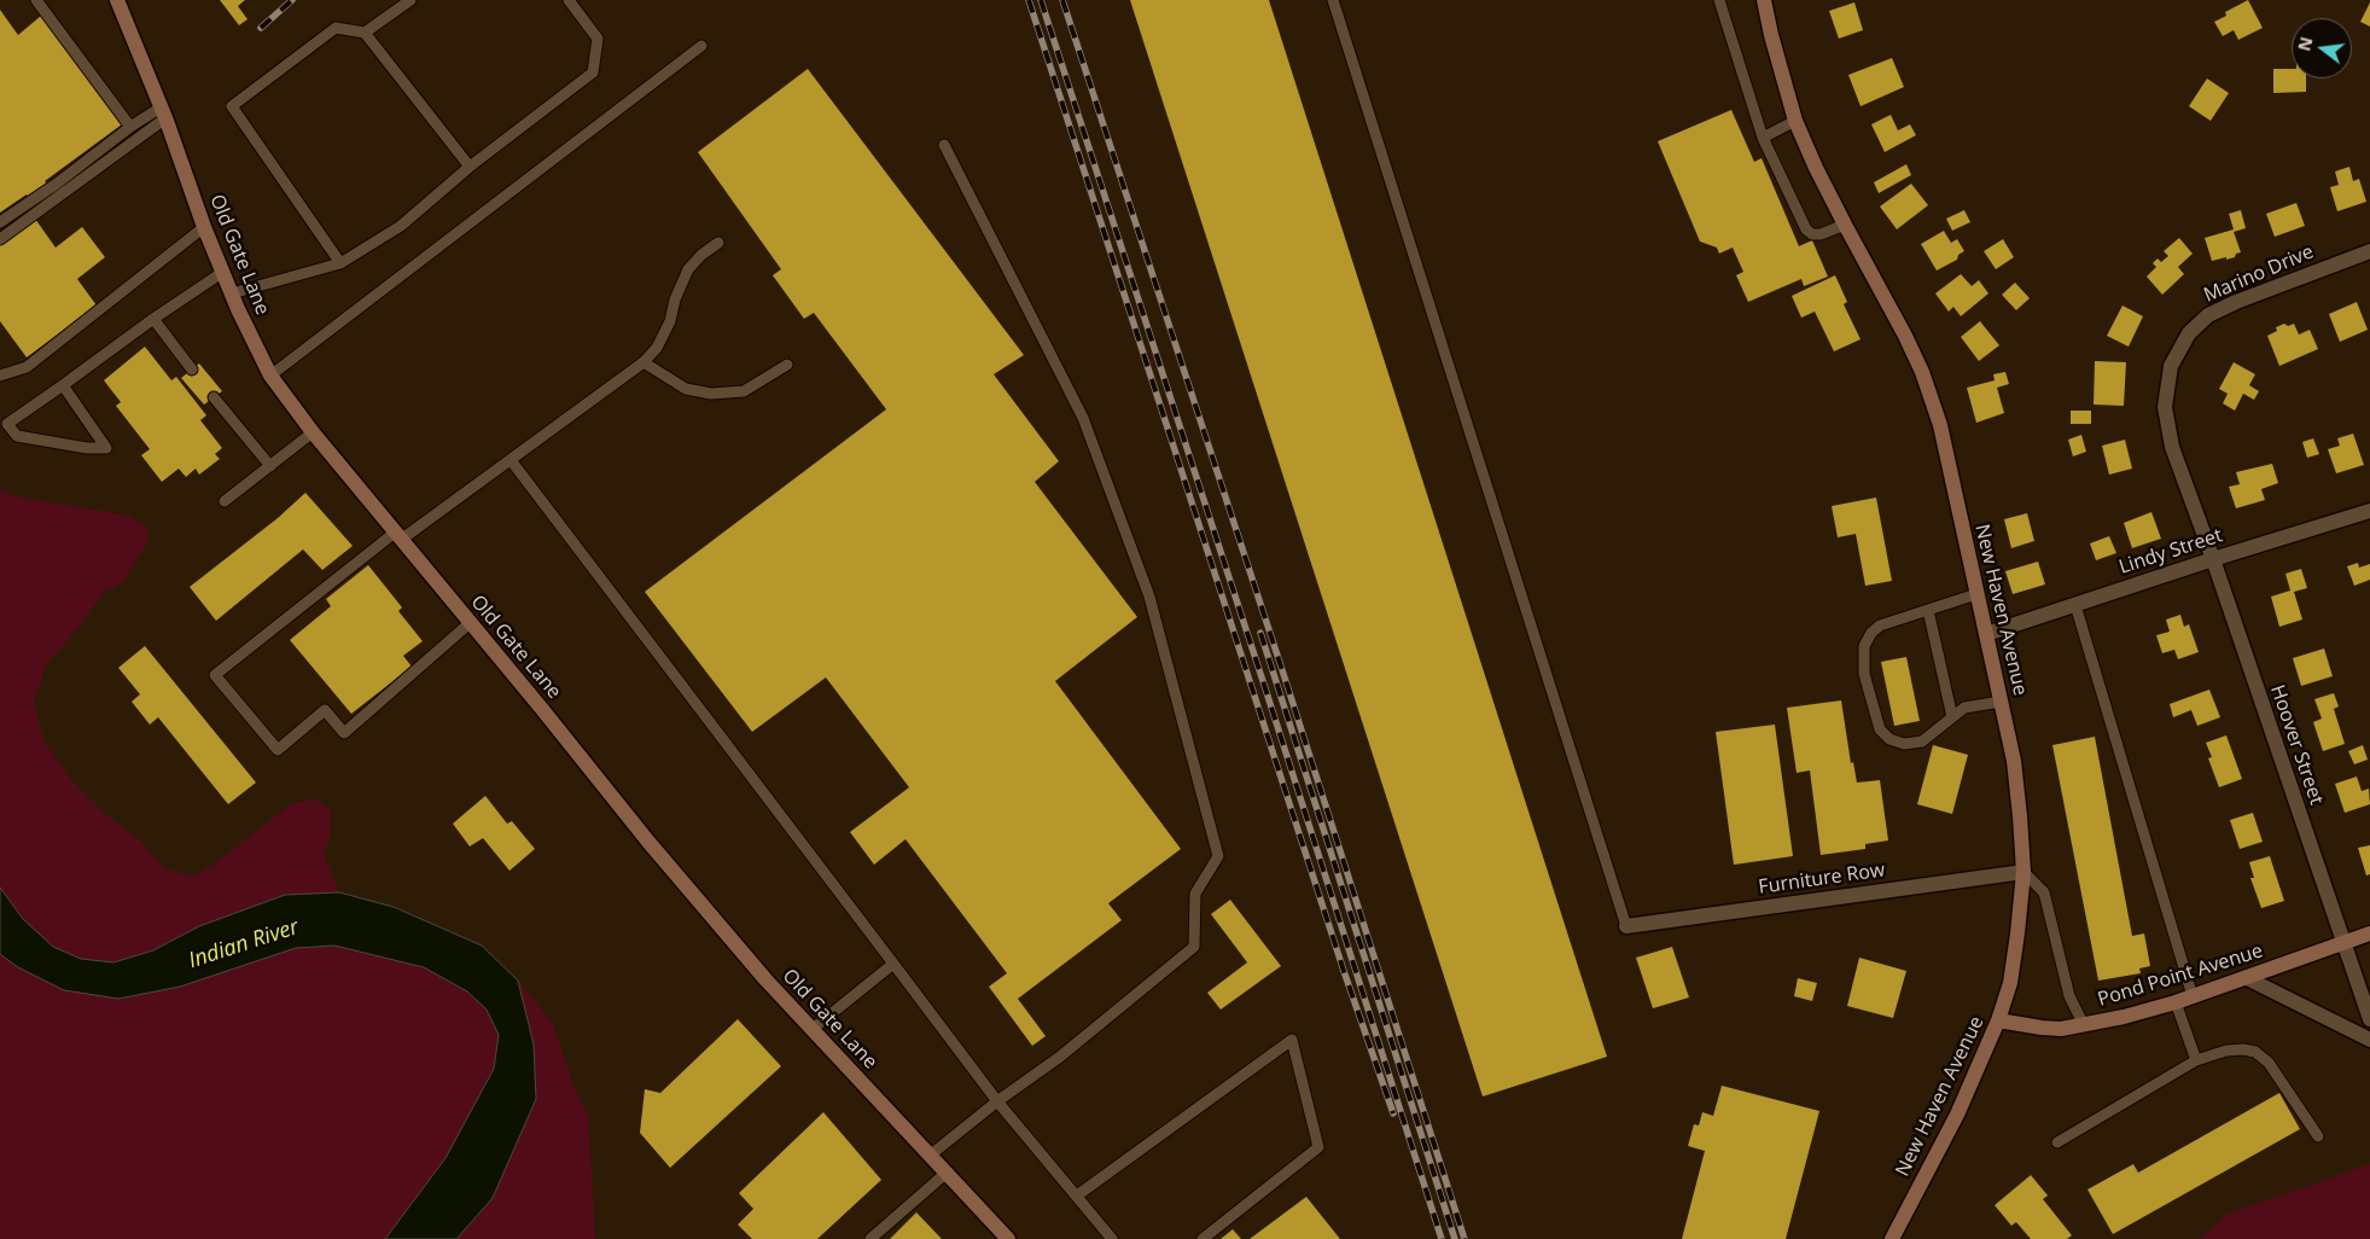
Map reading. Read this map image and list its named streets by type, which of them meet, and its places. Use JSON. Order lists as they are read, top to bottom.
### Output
{
  "streets": {
    "main road": ["Old Gate Lane", "New Haven Avenue", "Pond Point Avenue"],
    "street": [
      "Marino Drive",
      "Lindy Street",
      "Hoover Street",
      "Furniture Row"
    ]
  },
  "crossings": [
    ["Marino Drive", "Lindy Street"],
    ["Marino Drive", "Hoover Street"],
    ["Lindy Street", "New Haven Avenue"],
    ["Lindy Street", "Hoover Street"],
    ["New Haven Avenue", "Furniture Row"],
    ["New Haven Avenue", "Pond Point Avenue"],
    ["Hoover Street", "Pond Point Avenue"]
  ],
  "water": ["Indian River"],
  "north": "left"
}
